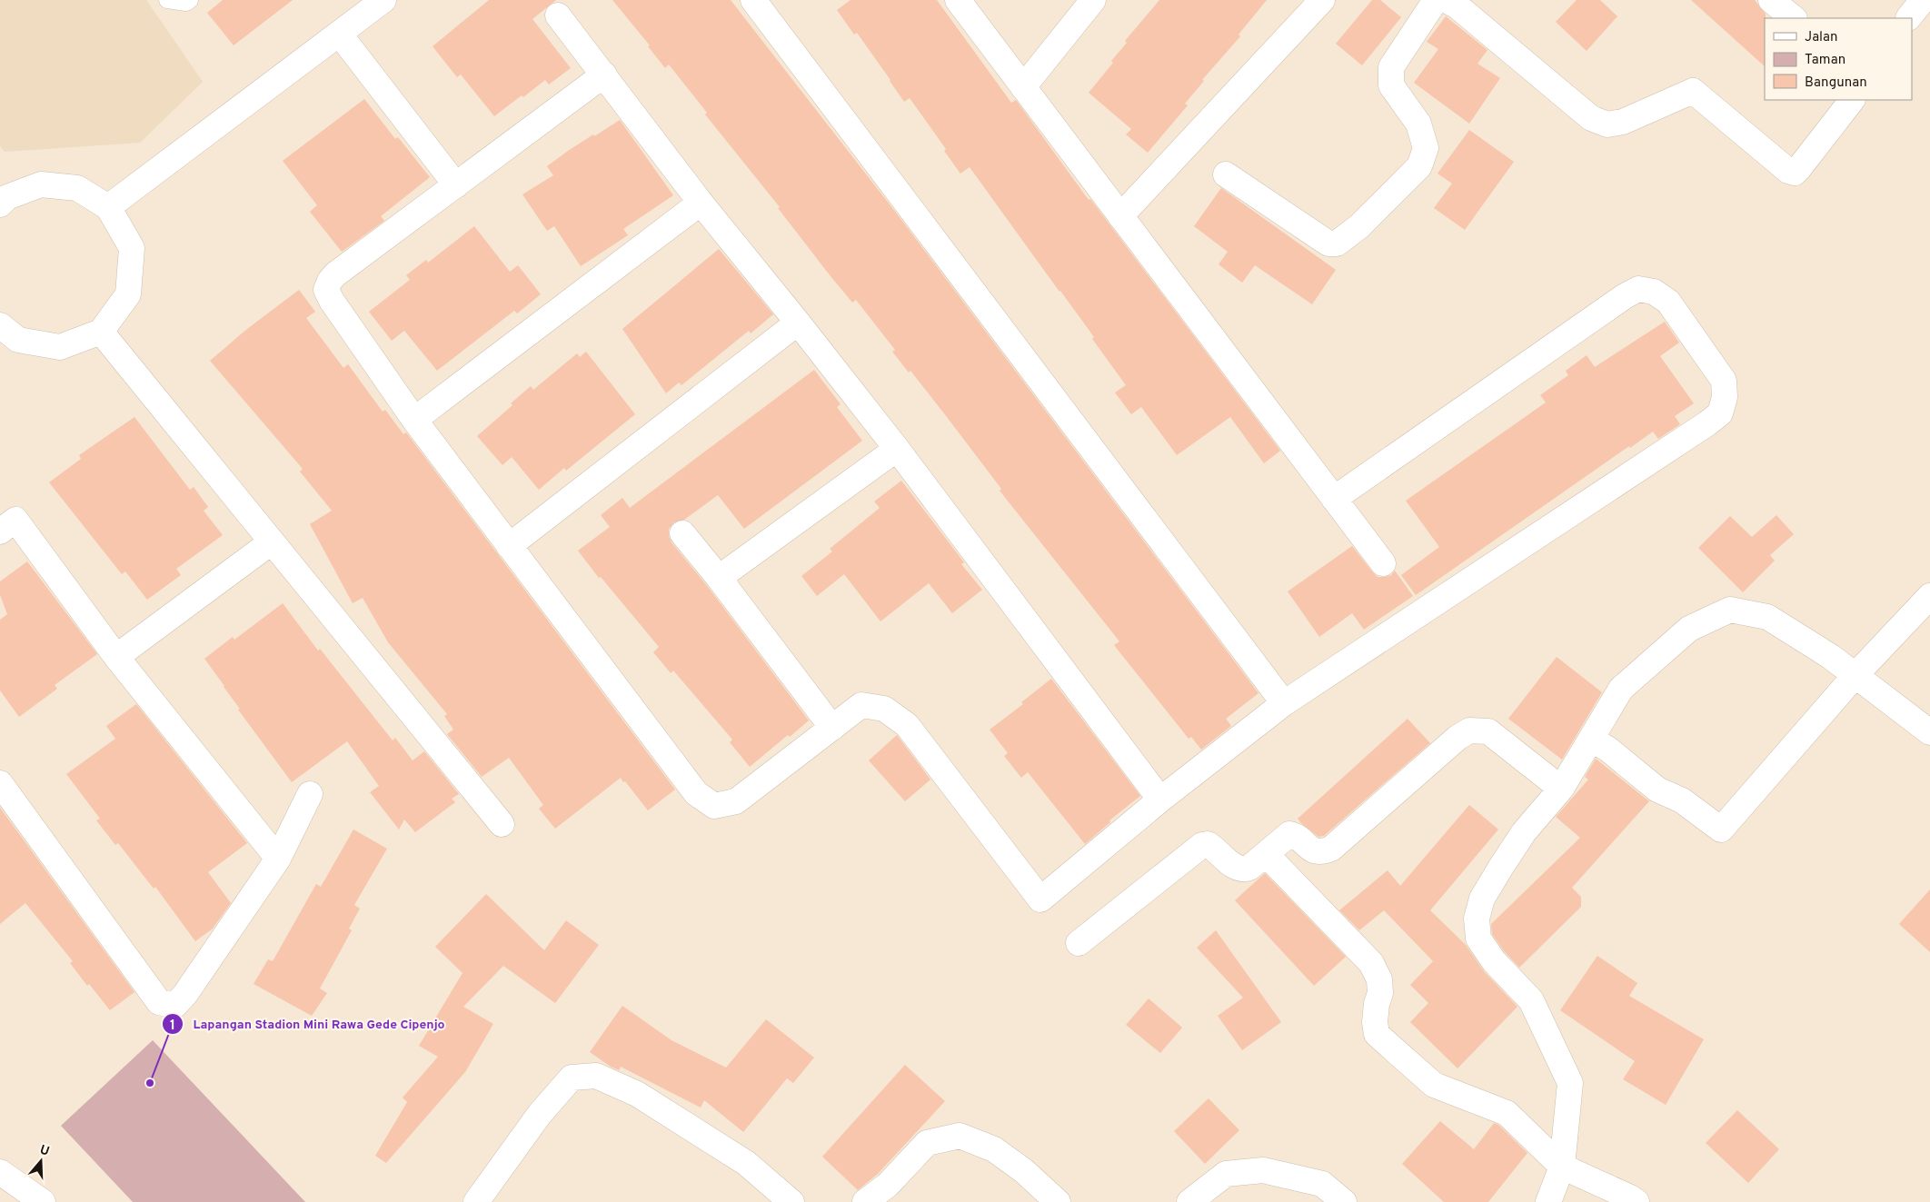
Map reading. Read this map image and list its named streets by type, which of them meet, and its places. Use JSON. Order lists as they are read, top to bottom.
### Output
{
  "places": ["Lapangan Stadion Mini Rawa Gede Cipenjo"],
  "legend": ["Jalan", "Taman", "Bangunan"],
  "north": "top"
}
